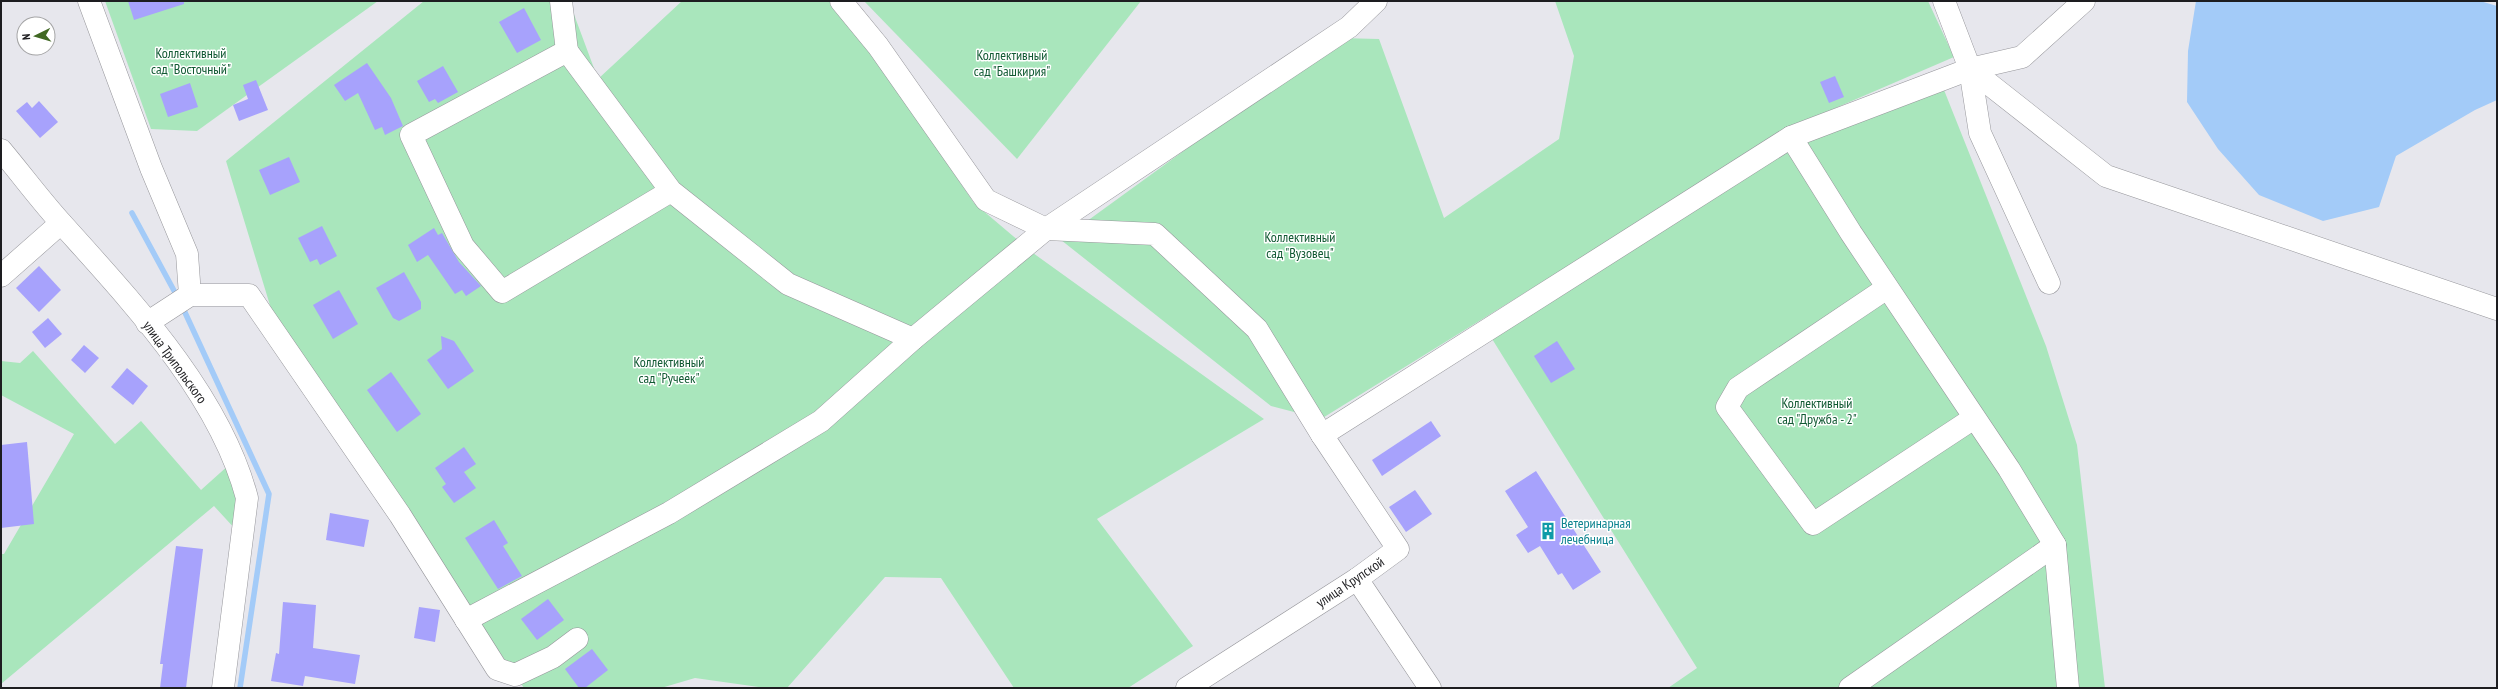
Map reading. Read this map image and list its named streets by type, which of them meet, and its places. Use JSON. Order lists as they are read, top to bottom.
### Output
{
  "streets": {
    "street": ["улица Трипольского", "улица Крупской"]
  },
  "parks": [
    "Коллективный сад \"Восточный\"",
    "Коллективный сад \"Башкирия\"",
    "Коллективный сад \"Вузовец\"",
    "Коллективный сад \"Ручеёк\"",
    "Коллективный сад \"Дружба - 2\""
  ],
  "places": {
    "building": ["Ветеринарная лечебница"]
  },
  "north": "left"
}
